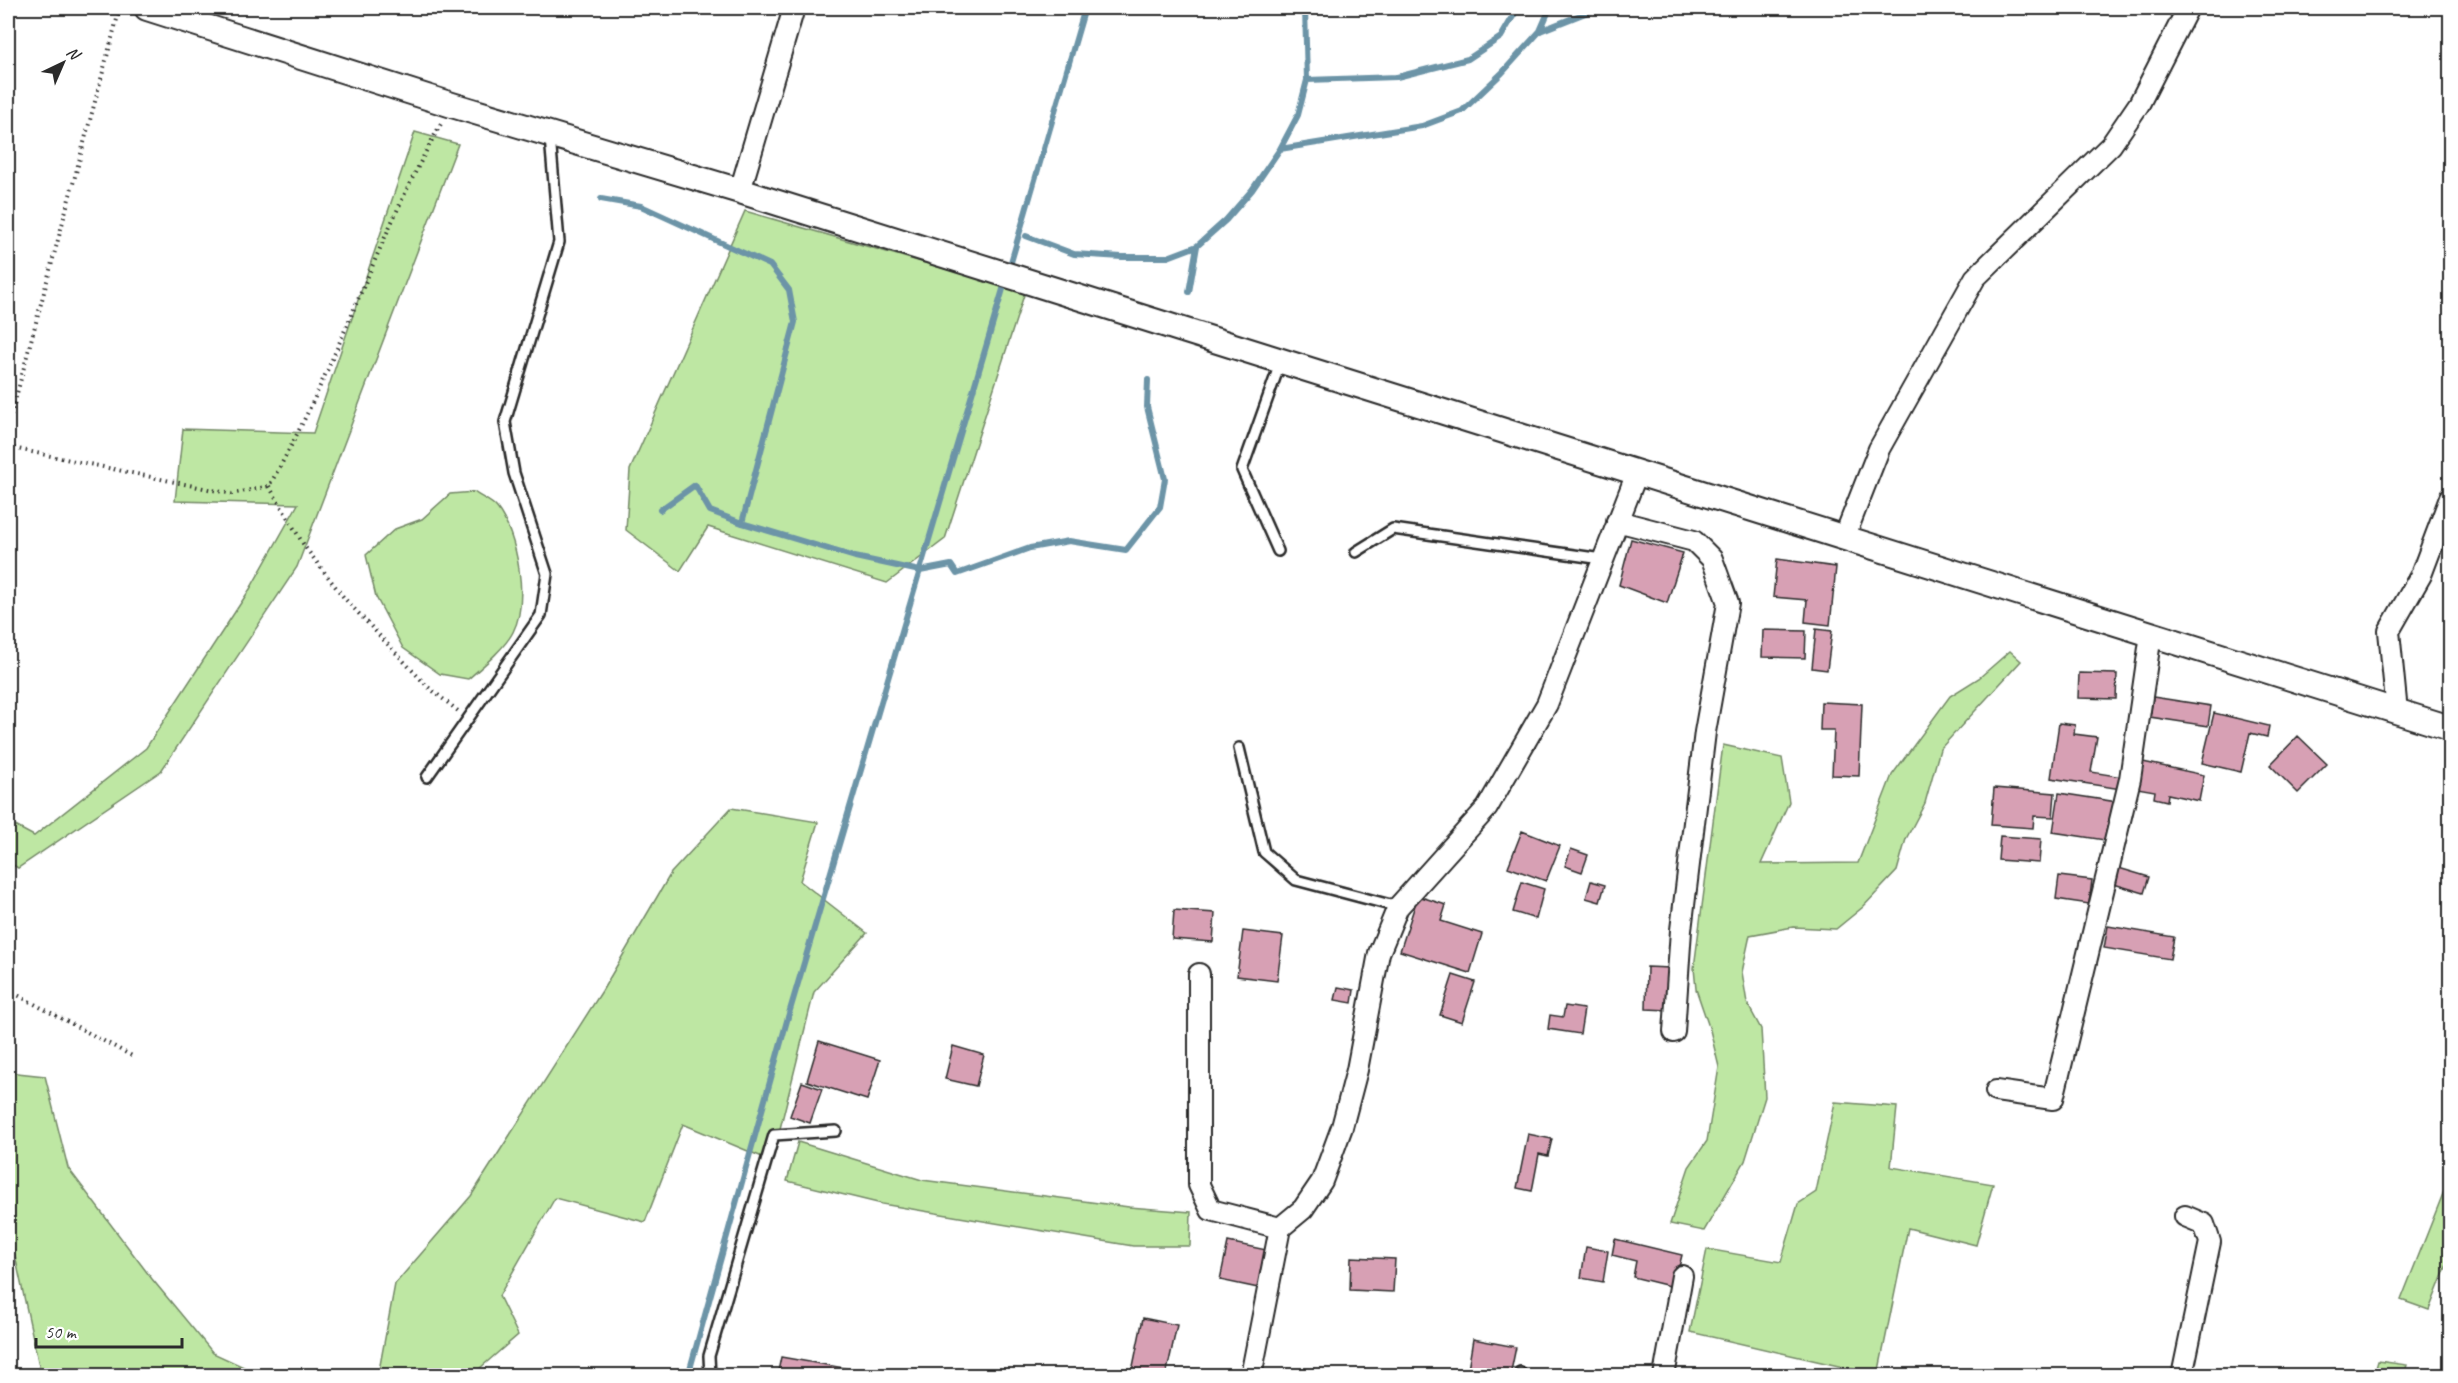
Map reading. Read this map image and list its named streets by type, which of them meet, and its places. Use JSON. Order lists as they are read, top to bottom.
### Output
{
  "scale_bar": "50 m",
  "north": "top right"
}
